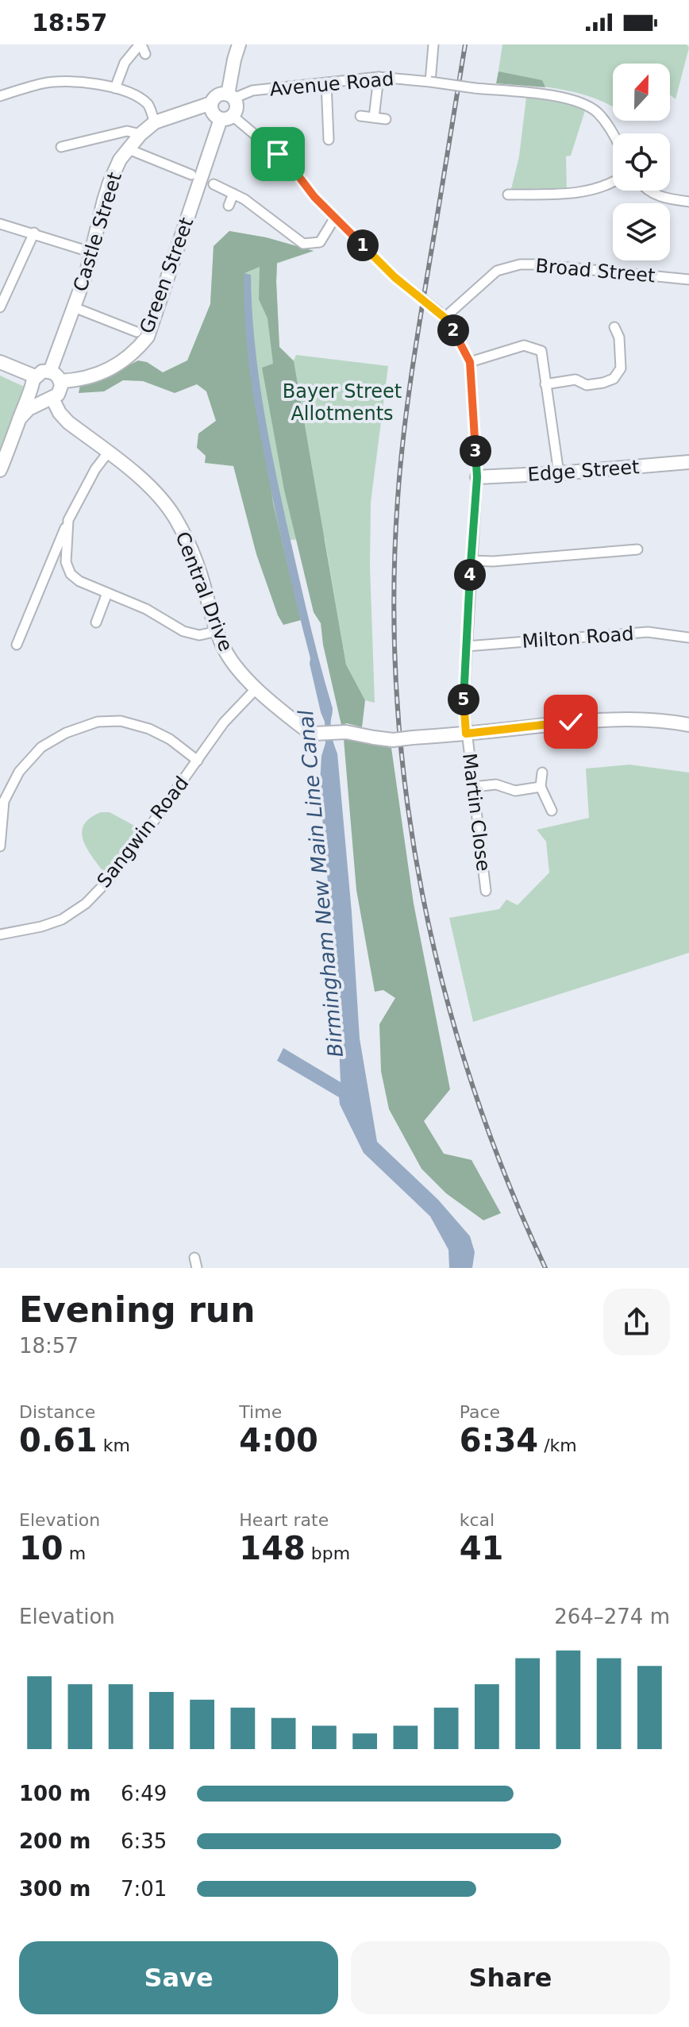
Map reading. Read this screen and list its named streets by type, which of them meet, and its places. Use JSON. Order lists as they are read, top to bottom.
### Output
{
  "streets": {
    "street": [
      "Avenue Road",
      "Castle Street",
      "Broad Street",
      "Green Street",
      "Edge Street",
      "Central Drive",
      "Milton Road",
      "Martin Close",
      "Sangwin Road"
    ]
  },
  "crossings": [
    ["Avenue Road", "Castle Street"],
    ["Avenue Road", "Green Street"],
    ["Castle Street", "Green Street"],
    ["Castle Street", "Central Drive"],
    ["Green Street", "Central Drive"],
    ["Edge Street", "Martin Close"],
    ["Central Drive", "Martin Close"],
    ["Central Drive", "Sangwin Road"],
    ["Milton Road", "Martin Close"]
  ],
  "water": ["Birmingham New Main Line Canal"],
  "parks": ["Bayer Street Allotments"],
  "north": "top",
  "page": {
    "status": "18:57",
    "pins": [
      "1",
      "2",
      "3",
      "4",
      "5"
    ],
    "heading": ["Evening run", "18:57"],
    "stats": [
      ["Distance", "0.61 km"],
      ["Time", "4:00"],
      ["Pace", "6:34 /km"],
      ["Elevation", "10 m"],
      ["Heart rate", "148 bpm"],
      ["kcal", "41"]
    ],
    "chart": ["Elevation", "264–274 m"],
    "list": [
      {
        "name": "100 m",
        "note": "6:49"
      },
      {
        "name": "200 m",
        "note": "6:35"
      },
      {
        "name": "300 m",
        "note": "7:01"
      }
    ],
    "buttons": ["Save", "Share"]
  }
}
